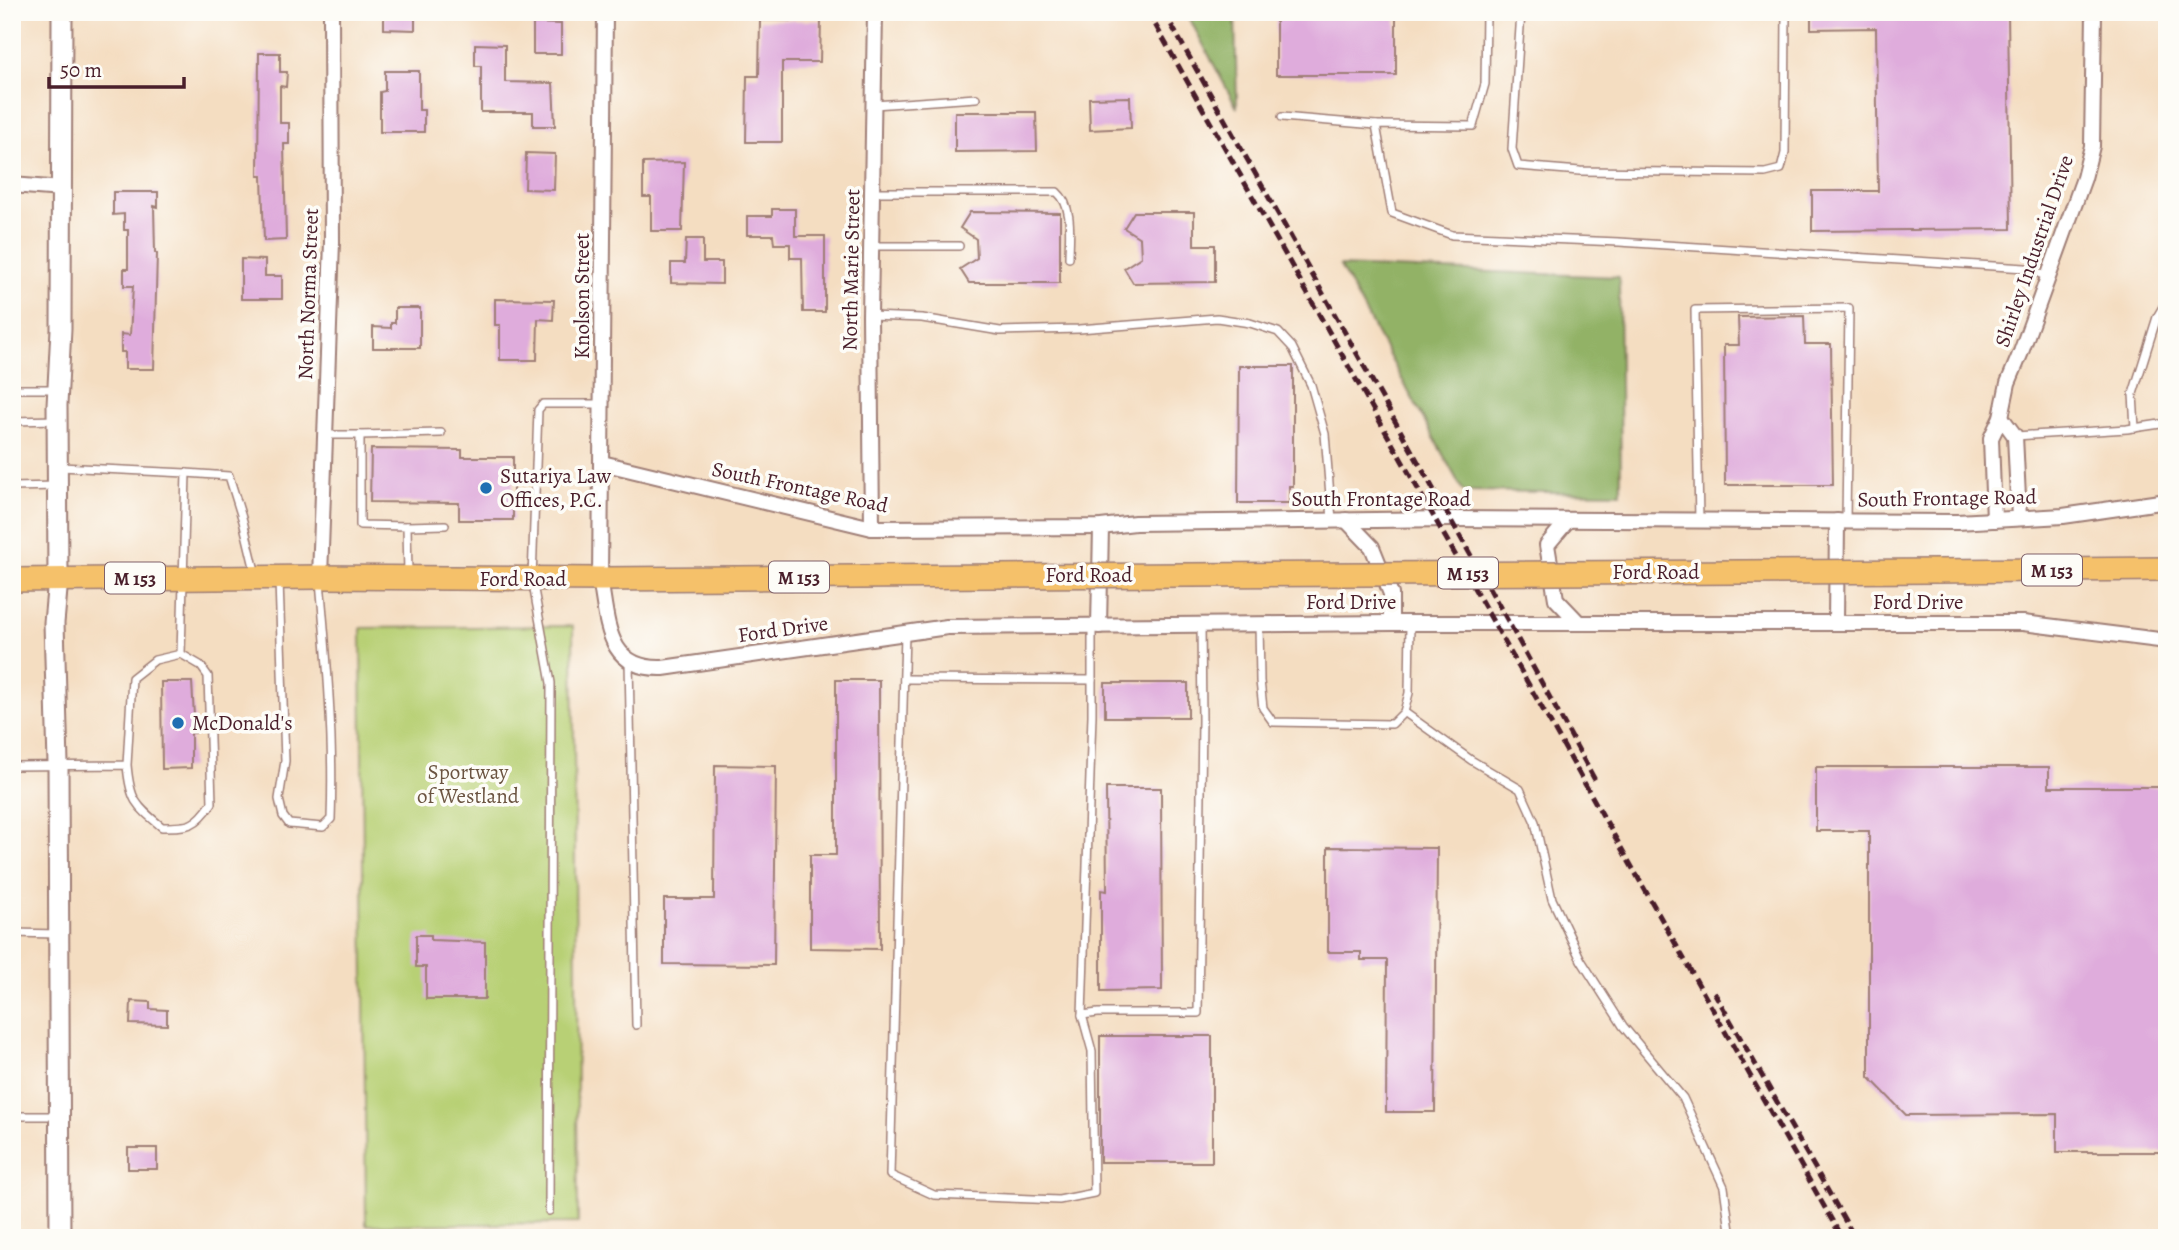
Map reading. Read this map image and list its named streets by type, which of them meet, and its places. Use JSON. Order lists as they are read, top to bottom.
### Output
{
  "streets": {
    "main road": ["M 153", "Ford Road"],
    "street": [
      "Shirley Industrial Drive",
      "North Marie Street",
      "North Norma Street",
      "Knolson Street",
      "South Frontage Road",
      "Ford Drive"
    ]
  },
  "crossings": [
    ["Shirley Industrial Drive", "South Frontage Road"],
    ["North Marie Street", "South Frontage Road"],
    ["North Norma Street", "Ford Road"],
    ["Knolson Street", "South Frontage Road"],
    ["Knolson Street", "Ford Road"]
  ],
  "parks": ["Sportway of Westland"],
  "places": ["Sutariya Law Offices, P.C.", "McDonald's"],
  "scale_bar": "50 m"
}
